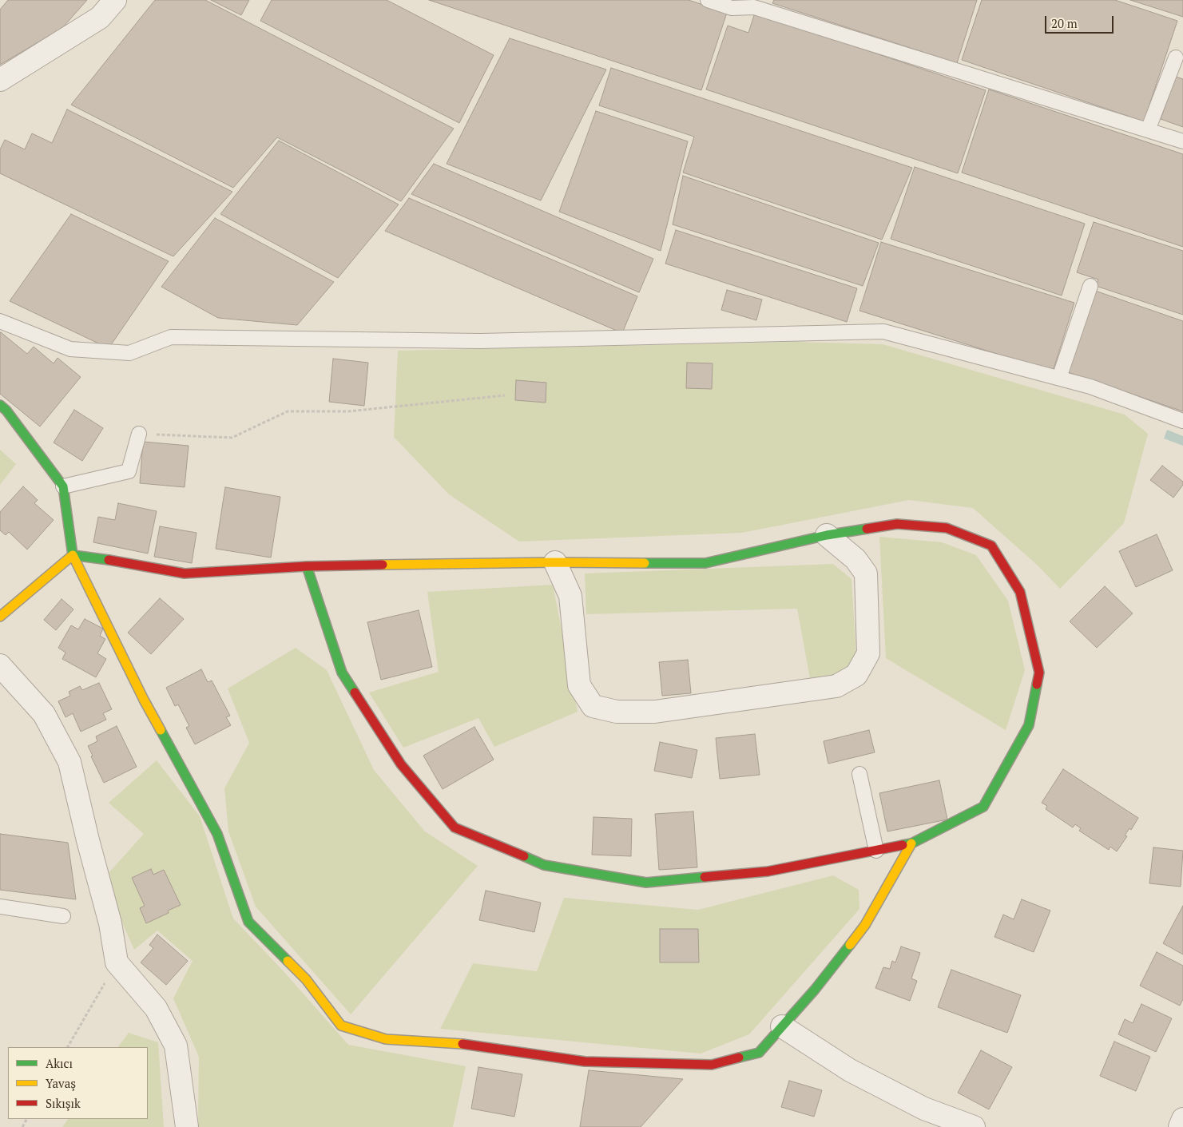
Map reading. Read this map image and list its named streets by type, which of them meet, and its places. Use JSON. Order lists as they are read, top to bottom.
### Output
{
  "legend": ["Akıcı", "Yavaş", "Sıkışık"],
  "scale_bar": "20 m"
}
